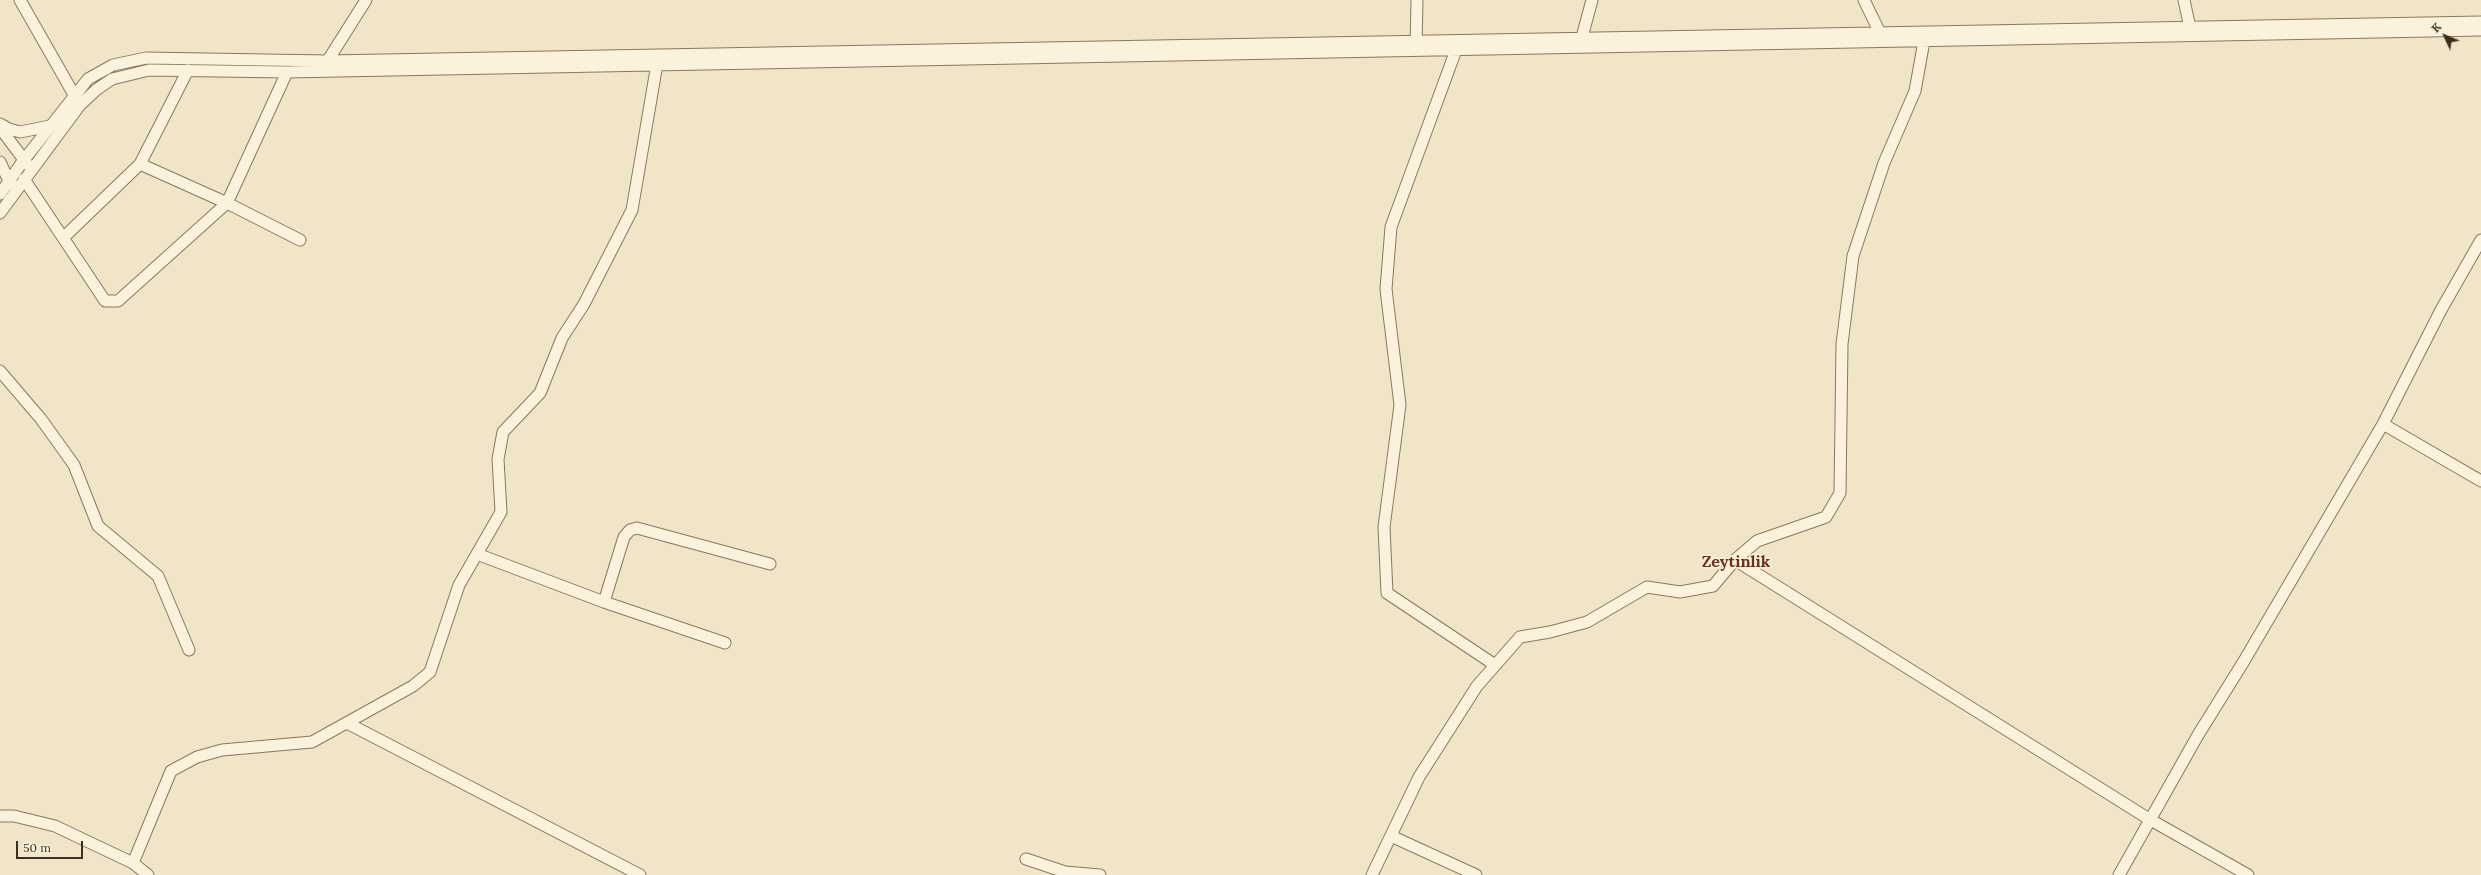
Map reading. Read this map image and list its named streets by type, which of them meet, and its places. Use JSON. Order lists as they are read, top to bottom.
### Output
{
  "districts": ["Zeytinlik"],
  "scale_bar": "50 m",
  "north": "top left"
}
